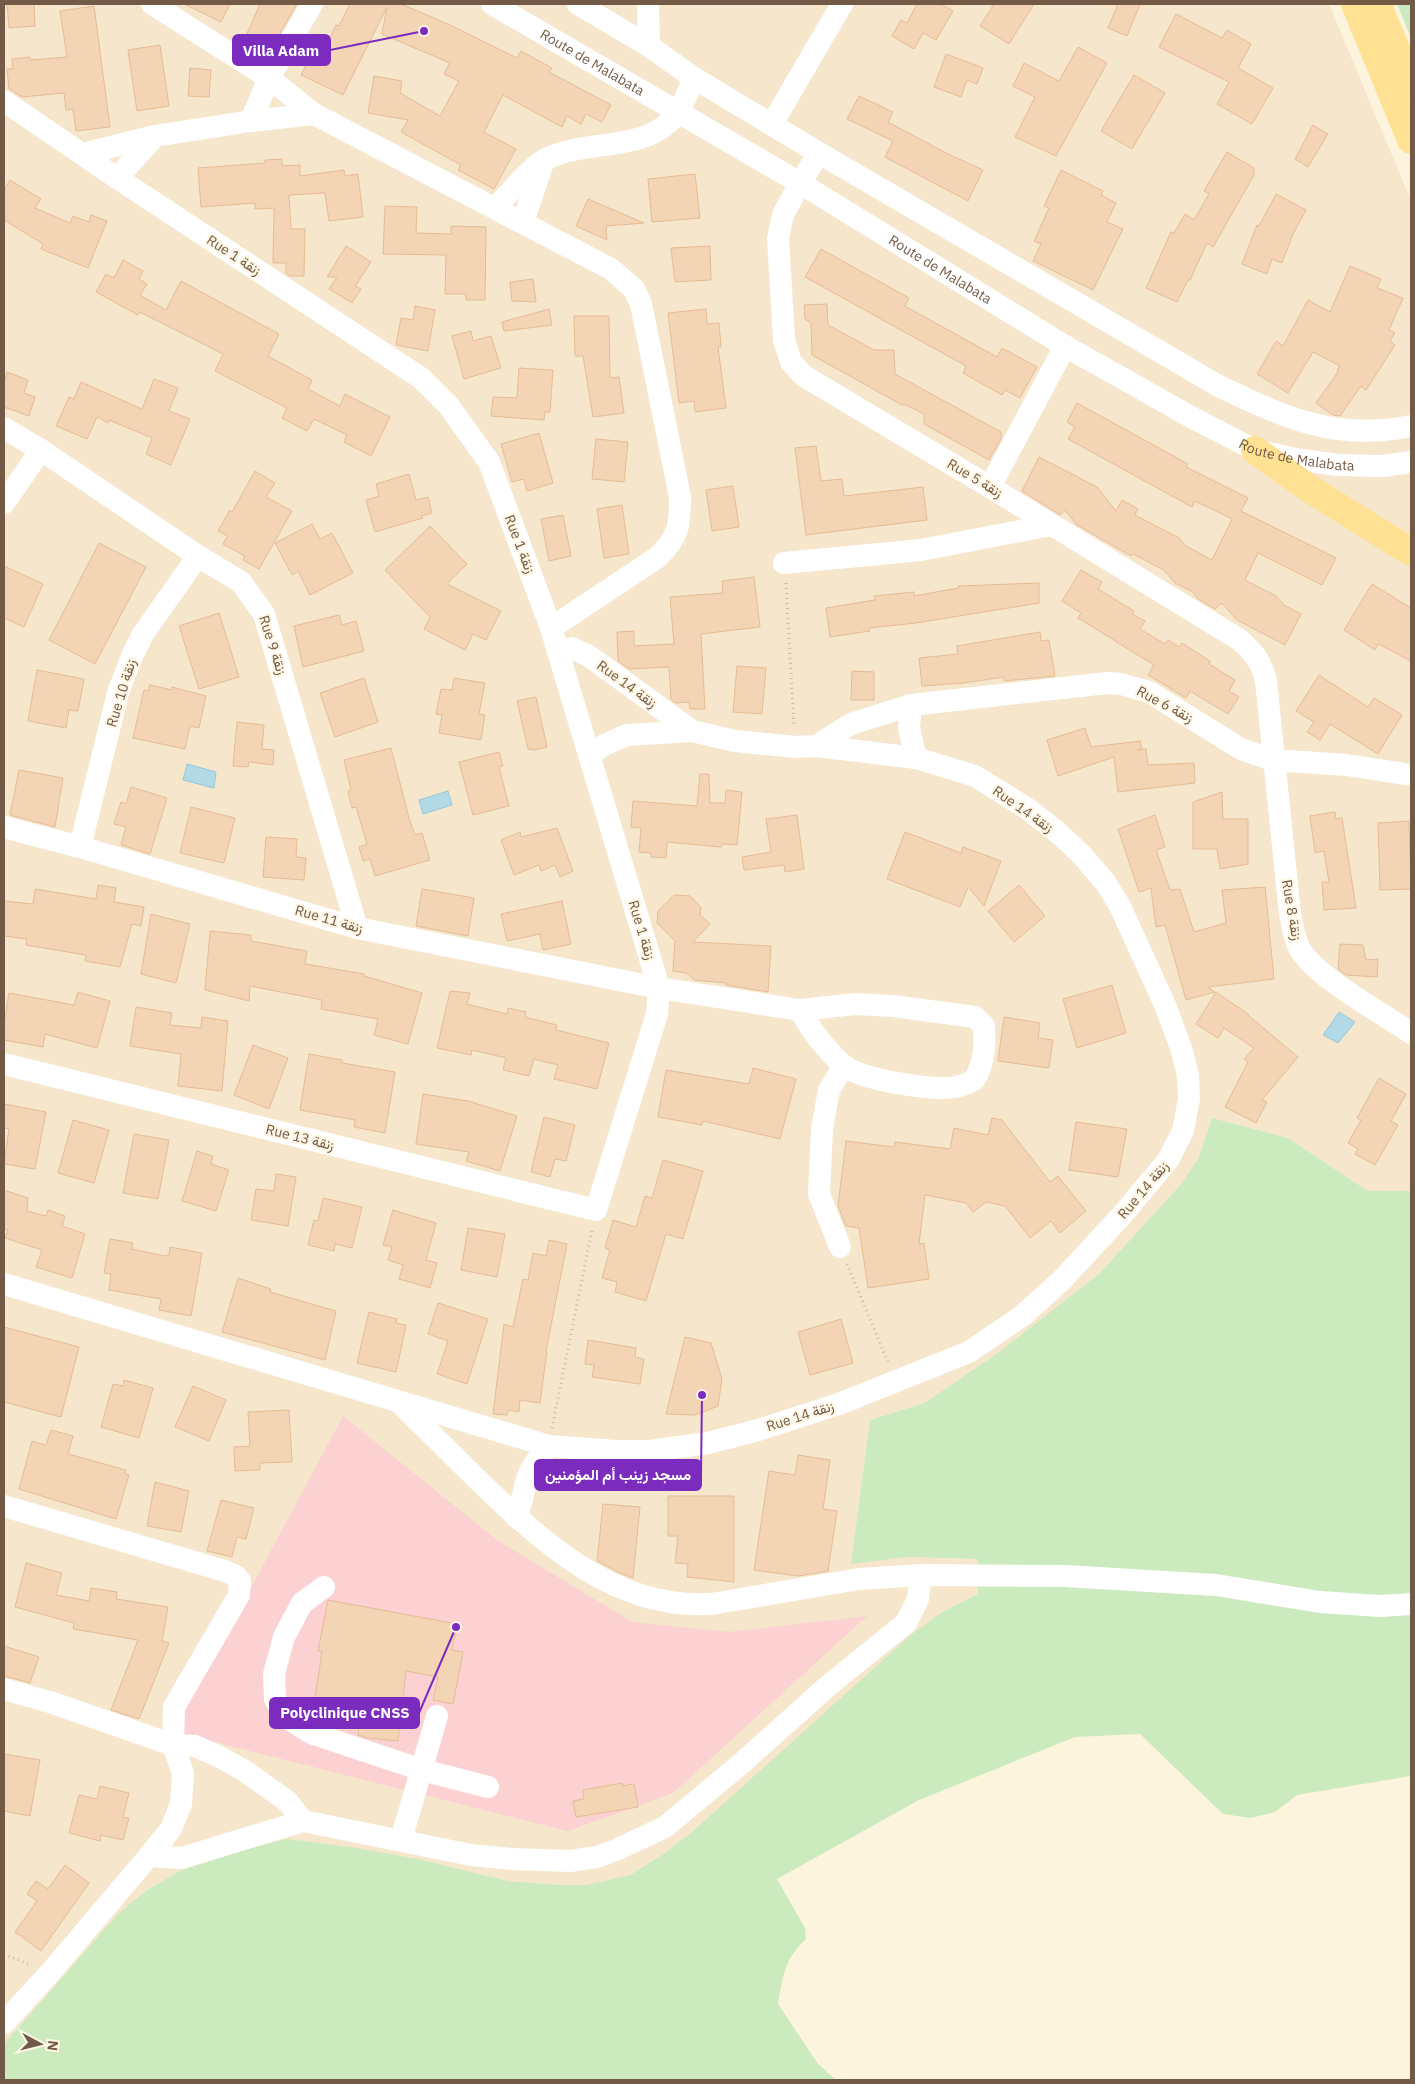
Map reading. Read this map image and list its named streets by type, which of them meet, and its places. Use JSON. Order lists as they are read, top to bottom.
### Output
{
  "streets": {
    "street": [
      "Route de Malabata",
      "Rue 1 زنقة",
      "Rue 5 زنقة",
      "Rue 9 زنقة",
      "Rue 14 زنقة",
      "Rue 10 زنقة",
      "Rue 6 زنقة",
      "Rue 8 زنقة",
      "Rue 11 زنقة",
      "Rue 13 زنقة"
    ]
  },
  "crossings": [
    ["Route de Malabata", "Rue 5 زنقة"],
    ["Rue 1 زنقة", "Rue 14 زنقة"],
    ["Rue 1 زنقة", "Rue 11 زنقة"],
    ["Rue 1 زنقة", "Rue 13 زنقة"],
    ["Rue 5 زنقة", "Rue 6 زنقة"],
    ["Rue 5 زنقة", "Rue 8 زنقة"],
    ["Rue 9 زنقة", "Rue 10 زنقة"],
    ["Rue 9 زنقة", "Rue 11 زنقة"],
    ["Rue 14 زنقة", "Rue 6 زنقة"],
    ["Rue 10 زنقة", "Rue 11 زنقة"],
    ["Rue 6 زنقة", "Rue 8 زنقة"]
  ],
  "places": ["Villa Adam", "مسجد زينب أم المؤمنين", "Polyclinique CNSS"],
  "north": "right"
}
